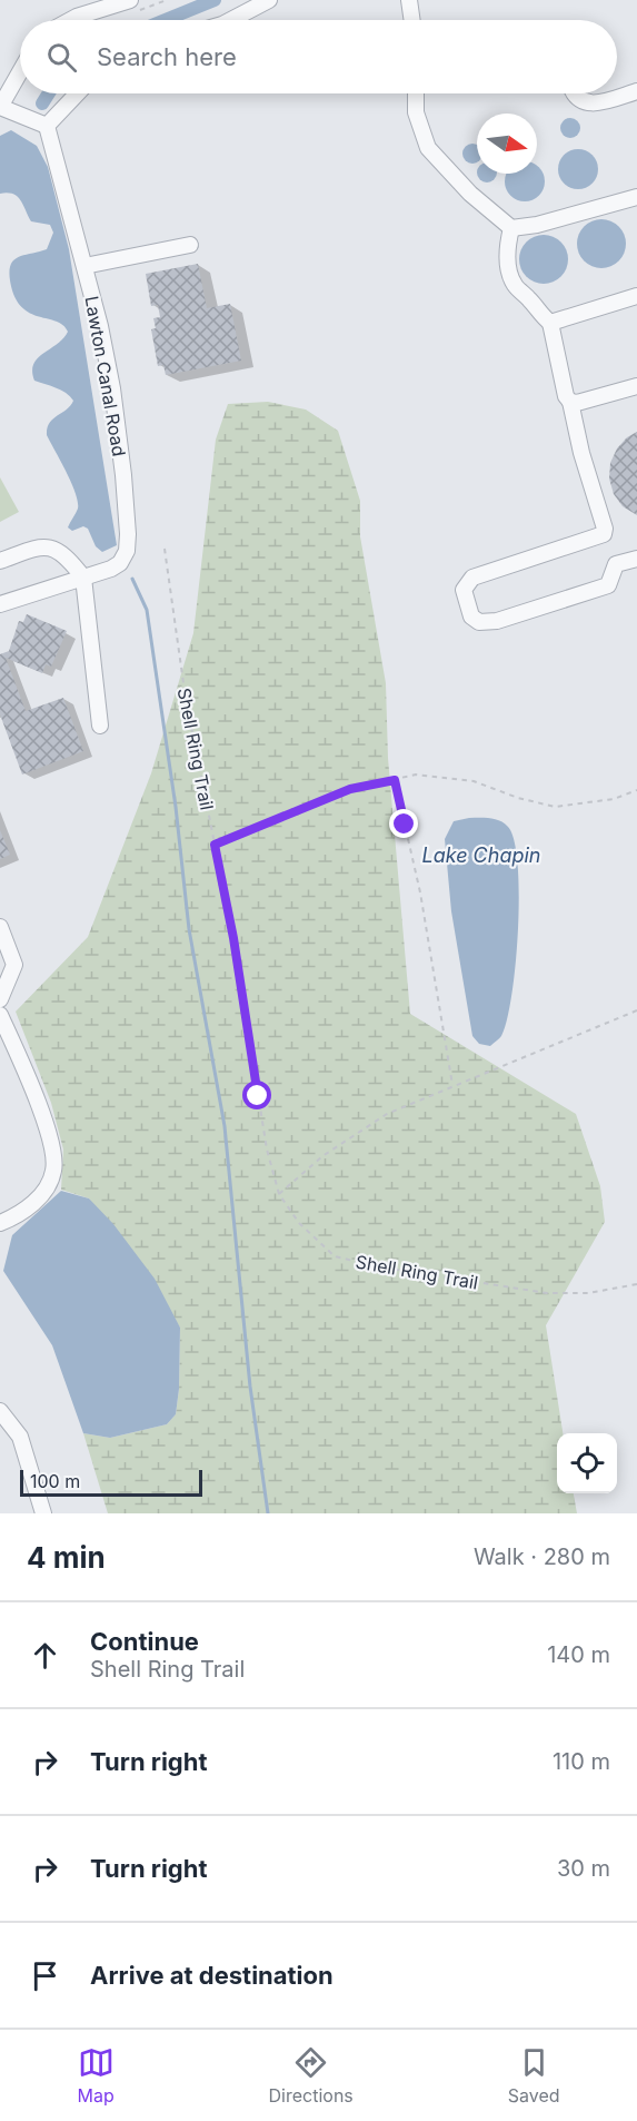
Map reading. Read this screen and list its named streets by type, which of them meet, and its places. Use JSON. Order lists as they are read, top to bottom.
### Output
{
  "streets": {
    "street": ["Lawton Canal Road"],
    "path": ["Shell Ring Trail"]
  },
  "water": ["Lake Chapin"],
  "scale_bar": "100 m",
  "north": "right",
  "page": {
    "search": "Search here",
    "scale": "100 m",
    "heading": ["4 min", "Walk · 280 m"],
    "list": [
      ["Continue", "Shell Ring Trail", "140 m"],
      ["Turn right", "110 m"],
      ["Turn right", "30 m"],
      "Arrive at destination"
    ],
    "nav": ["Map", "Directions", "Saved"]
  }
}
